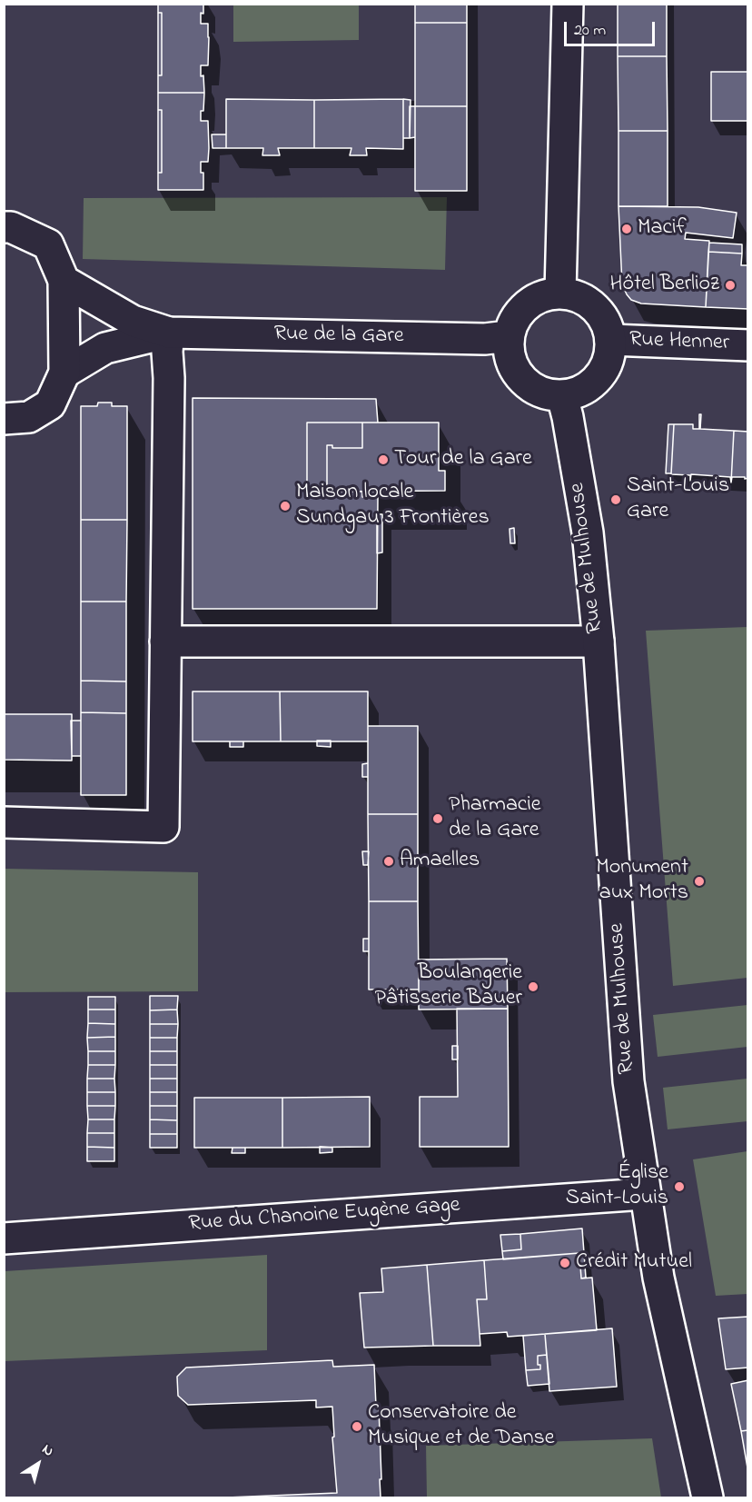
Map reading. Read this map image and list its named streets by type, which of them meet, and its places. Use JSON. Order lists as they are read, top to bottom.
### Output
{
  "streets": {
    "main road": [
      "Rue de la Gare",
      "Rue Henner",
      "Rue de Mulhouse",
      "Rue du Chanoine Eugène Gage"
    ]
  },
  "crossings": [
    ["Rue de la Gare", "Rue Henner"],
    ["Rue de la Gare", "Rue de Mulhouse"],
    ["Rue Henner", "Rue de Mulhouse"],
    ["Rue de Mulhouse", "Rue du Chanoine Eugène Gage"]
  ],
  "places": [
    "Macif",
    "Hôtel Berlioz",
    "Tour de la Gare",
    "Saint-Louis Gare",
    "Maison locale Sundgau 3 Frontières",
    "Pharmacie de la Gare",
    "Amaelles",
    "Monument aux Morts",
    "Boulangerie Pâtisserie Bauer",
    "Église Saint-Louis",
    "Crédit Mutuel",
    "Conservatoire de Musique et de Danse"
  ],
  "scale_bar": "20 m",
  "north": "top right"
}
